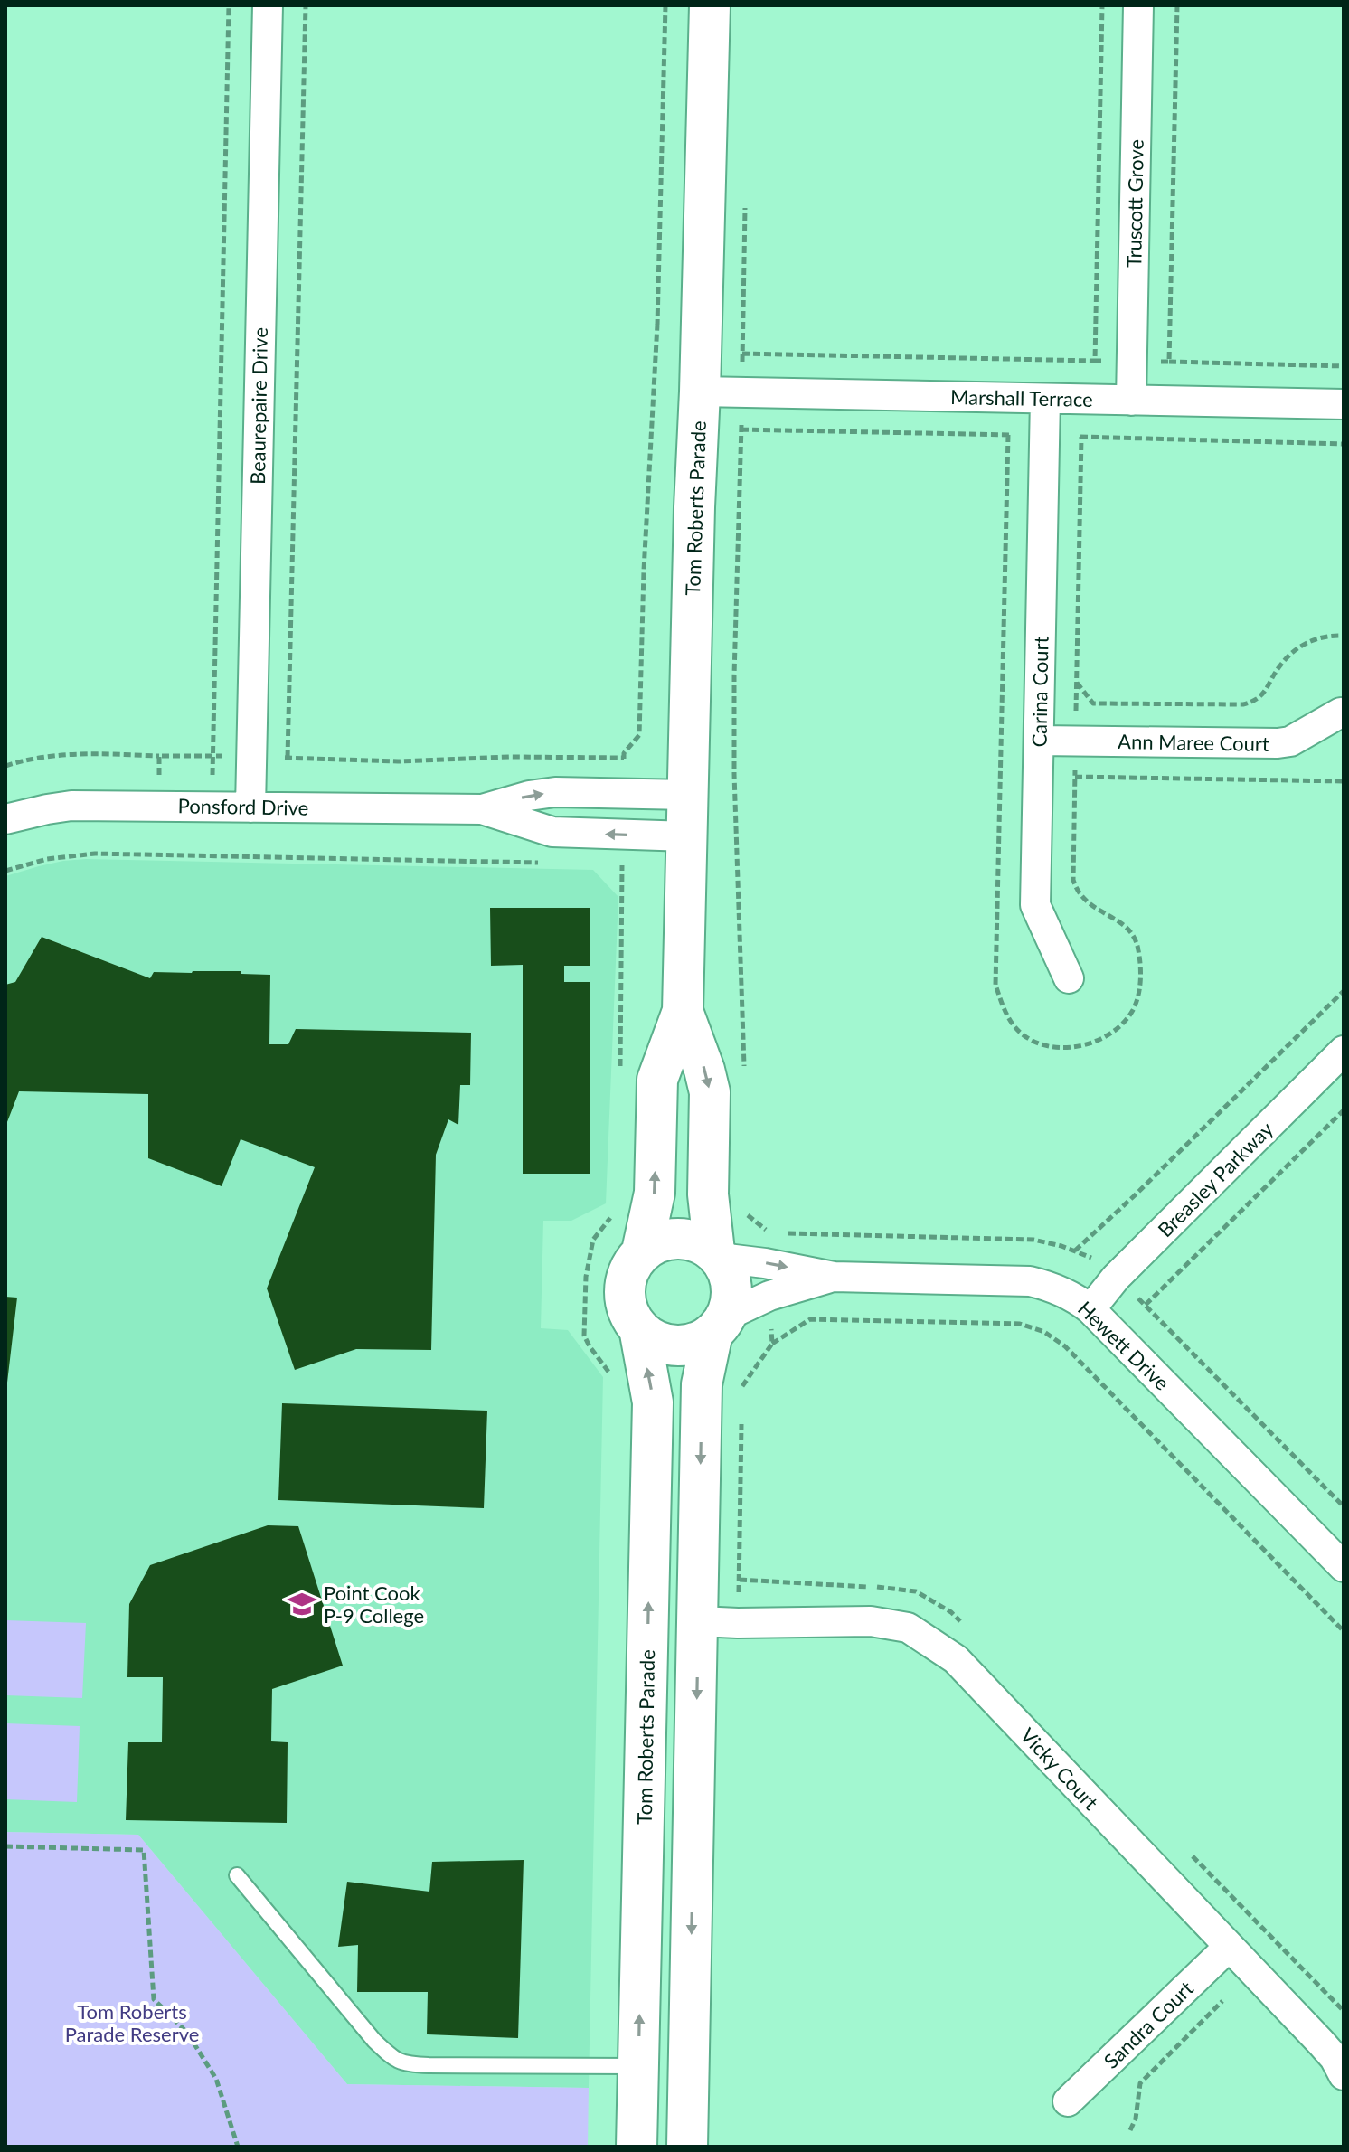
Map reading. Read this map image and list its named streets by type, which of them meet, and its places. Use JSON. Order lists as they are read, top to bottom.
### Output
{
  "streets": {
    "street": [
      "Truscott Grove",
      "Marshall Terrace",
      "Beaurepaire Drive",
      "Tom Roberts Parade",
      "Carina Court",
      "Ann Maree Court",
      "Ponsford Drive",
      "Breasley Parkway",
      "Hewett Drive",
      "Vicky Court",
      "Sandra Court"
    ]
  },
  "crossings": [
    ["Truscott Grove", "Marshall Terrace"],
    ["Marshall Terrace", "Tom Roberts Parade"],
    ["Marshall Terrace", "Carina Court"],
    ["Beaurepaire Drive", "Ponsford Drive"],
    ["Tom Roberts Parade", "Ponsford Drive"],
    ["Tom Roberts Parade", "Hewett Drive"],
    ["Carina Court", "Ann Maree Court"],
    ["Breasley Parkway", "Hewett Drive"],
    ["Vicky Court", "Sandra Court"]
  ],
  "parks": ["Tom Roberts Parade Reserve"],
  "places": {
    "school or university": ["Point Cook P-9 College"]
  }
}
